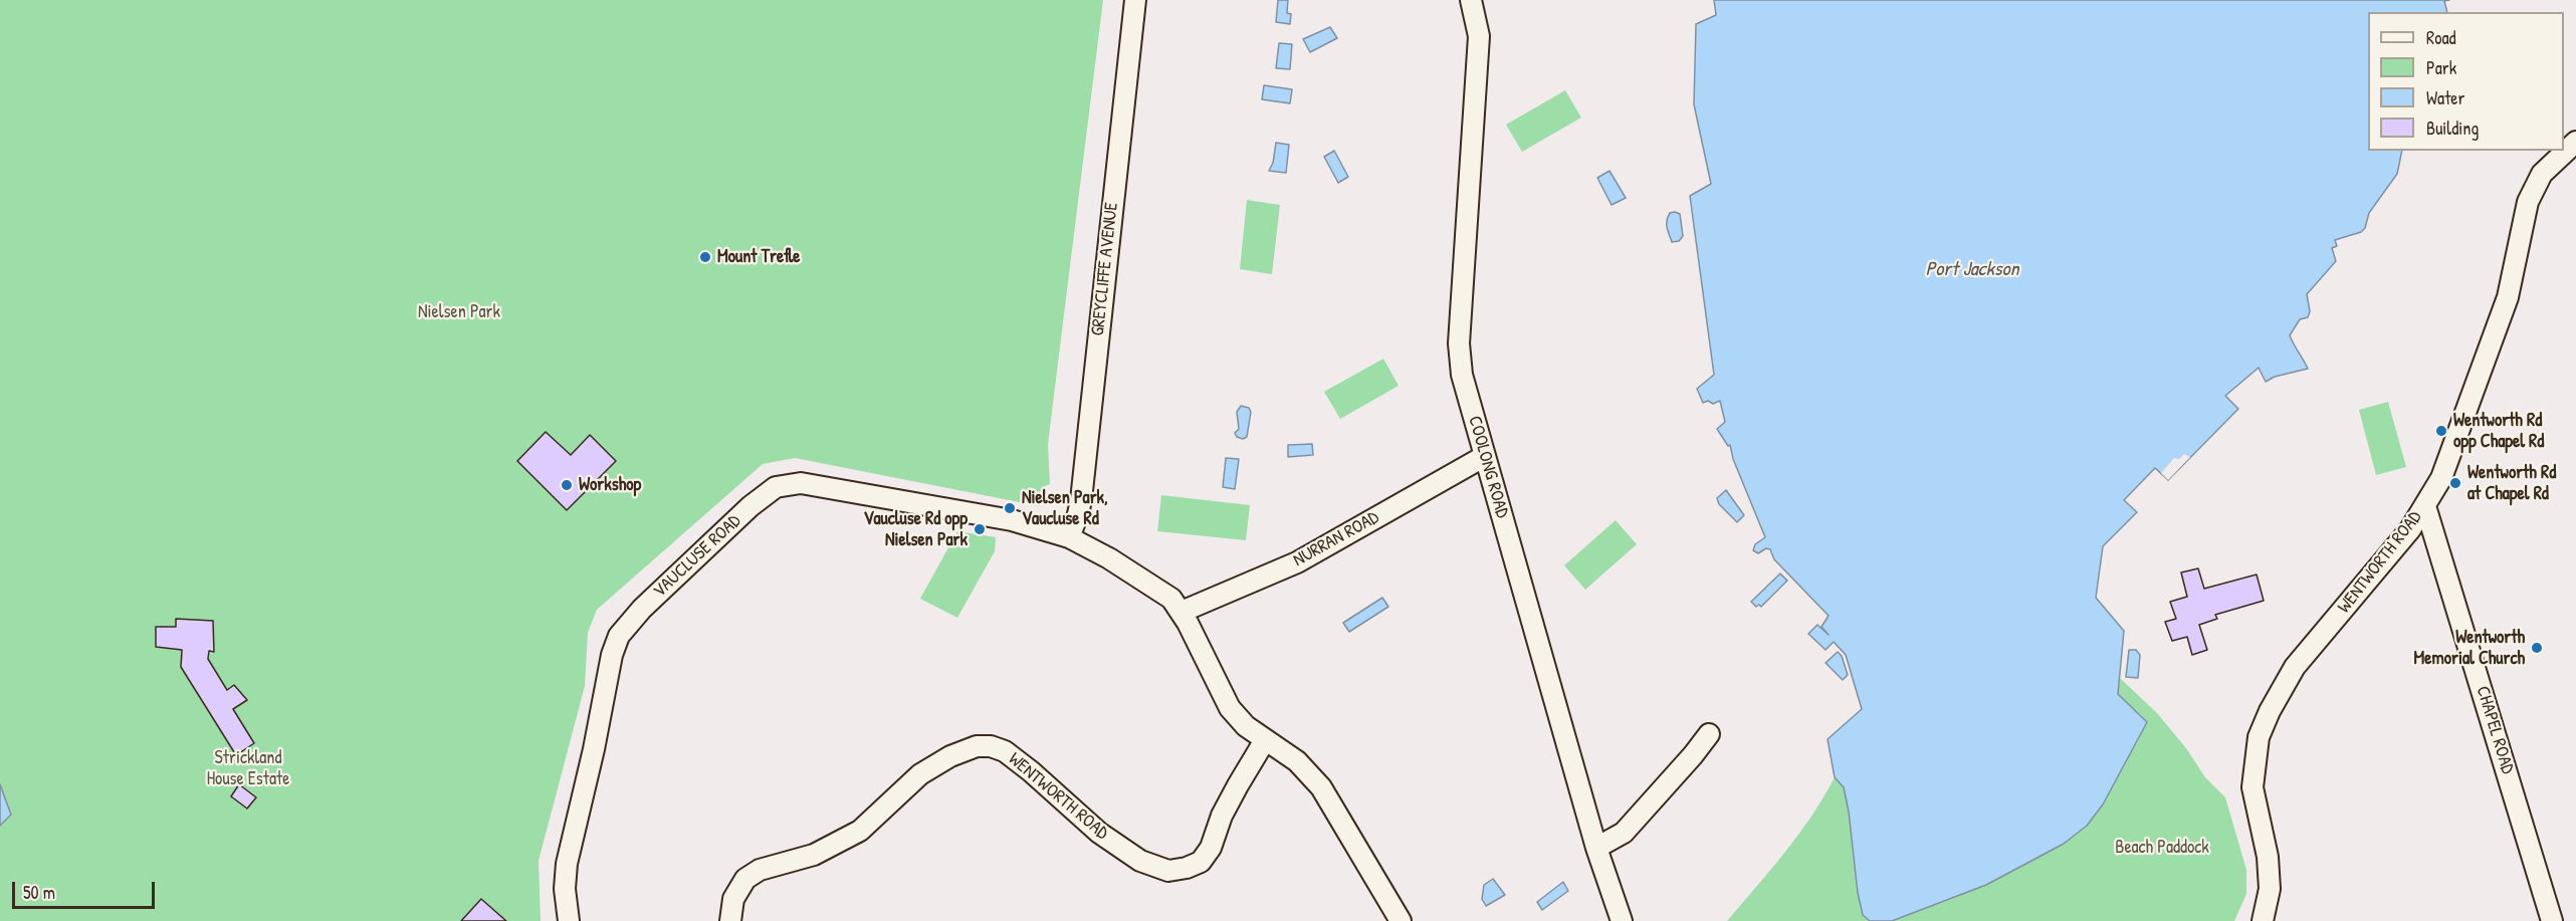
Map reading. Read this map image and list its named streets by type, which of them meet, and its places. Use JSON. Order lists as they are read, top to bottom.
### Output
{
  "streets": {
    "street": [
      "GREYCLIFFE AVENUE",
      "COOLONG ROAD",
      "NURRAN ROAD",
      "VAUCLUSE ROAD",
      "WENTWORTH ROAD",
      "CHAPEL ROAD"
    ]
  },
  "crossings": [
    ["GREYCLIFFE AVENUE", "VAUCLUSE ROAD"],
    ["COOLONG ROAD", "NURRAN ROAD"],
    ["WENTWORTH ROAD", "CHAPEL ROAD"]
  ],
  "water": ["Port Jackson"],
  "parks": ["Nielsen Park", "Strickland House Estate", "Beach Paddock"],
  "places": [
    "Mount Trefle",
    "Wentworth Rd opp Chapel Rd",
    "Wentworth Rd at Chapel Rd",
    "Workshop",
    "Nielsen Park, Vaucluse Rd",
    "Vaucluse Rd opp Nielsen Park",
    "Wentworth Memorial Church"
  ],
  "legend": [
    "Road",
    "Park",
    "Water",
    "Building"
  ],
  "scale_bar": "50 m"
}
